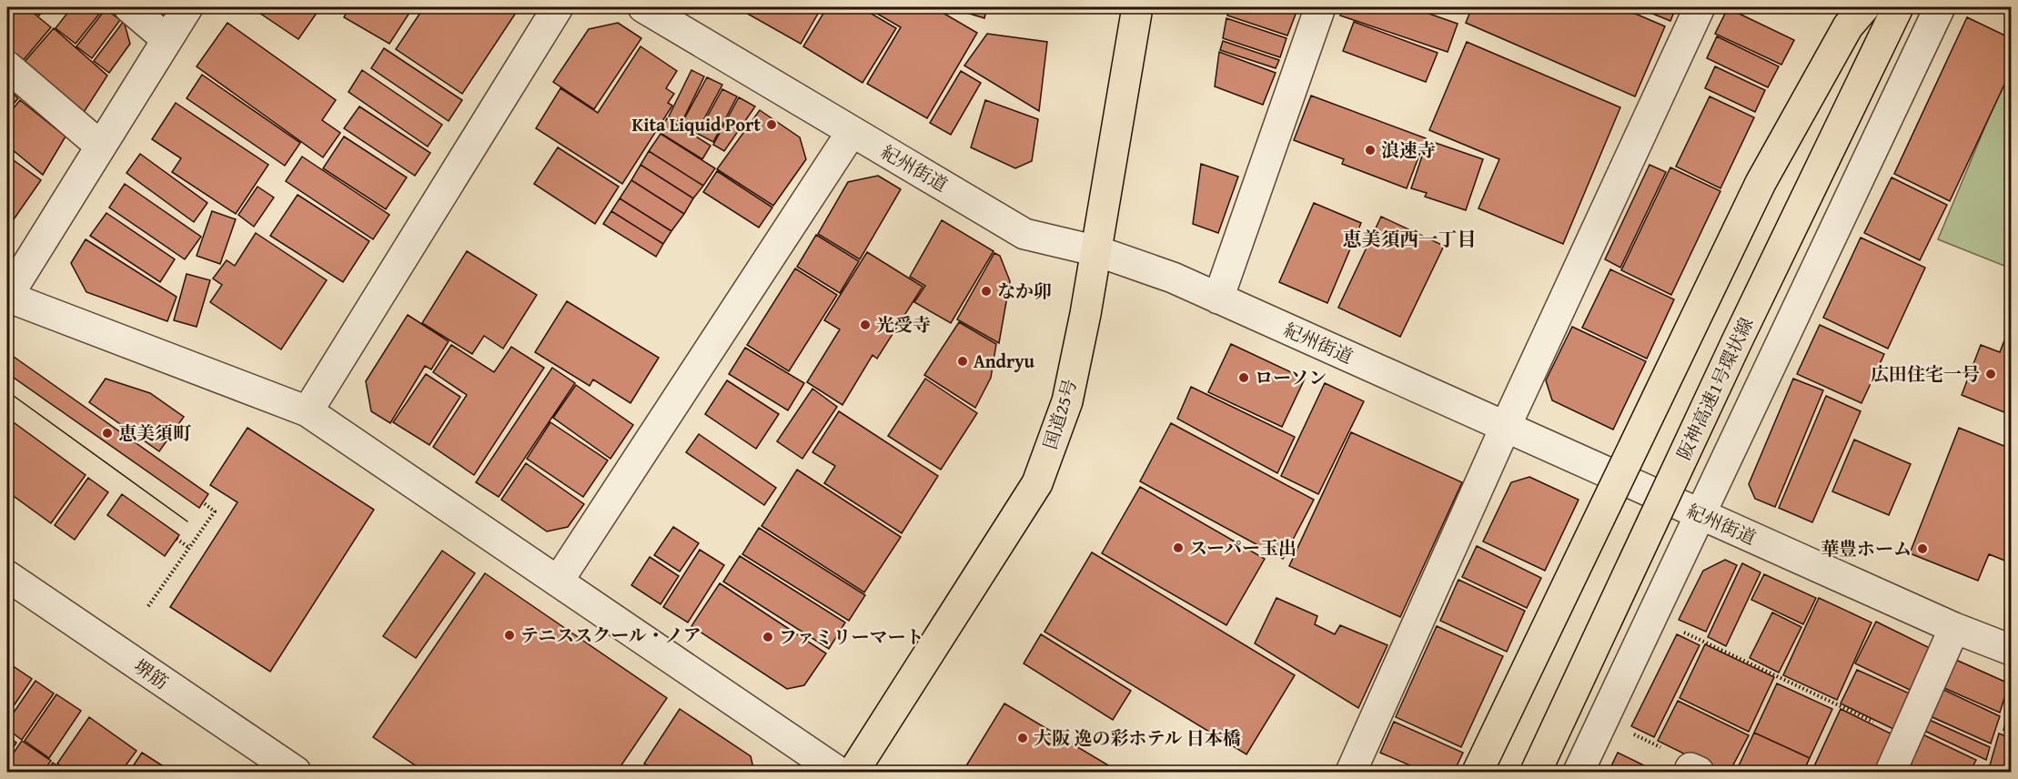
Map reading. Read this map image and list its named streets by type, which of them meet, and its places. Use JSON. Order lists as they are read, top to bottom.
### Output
{
  "streets": {
    "highway": ["阪神高速1号環状線", "国道25号"],
    "street": ["紀州街道", "堺筋"]
  },
  "crossings": [
    ["紀州街道", "国道25号"]
  ],
  "districts": ["恵美須西一丁目"],
  "places": [
    "Kita Liquid Port",
    "浪速寺",
    "なか卯",
    "光受寺",
    "Andryu",
    "広田住宅一号",
    "ローソン",
    "恵美須町",
    "スーパー玉出",
    "華豊ホーム",
    "テニススクール・ノア",
    "ファミリーマート",
    "大阪 逸の彩ホテル 日本橋"
  ]
}
